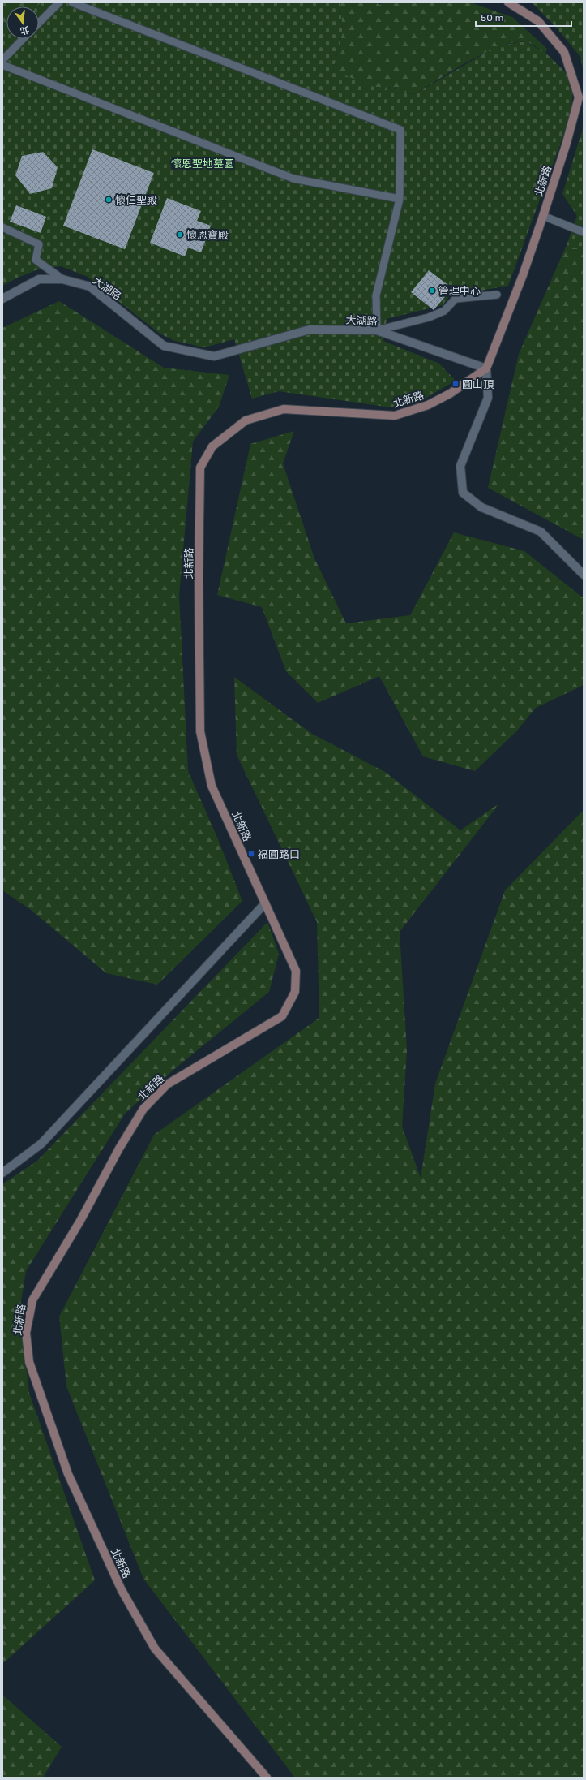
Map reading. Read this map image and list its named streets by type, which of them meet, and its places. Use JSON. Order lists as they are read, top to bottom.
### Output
{
  "streets": {
    "main road": ["北新路"],
    "street": ["大湖路"]
  },
  "crossings": [
    ["北新路", "大湖路"]
  ],
  "parks": ["懷恩聖地墓園"],
  "places": {
    "other": ["懷仁聖殿", "懷恩寶殿", "管理中心"],
    "transit": ["圓山頂", "福圓路口"]
  },
  "scale_bar": "50 m",
  "north": "bottom"
}
